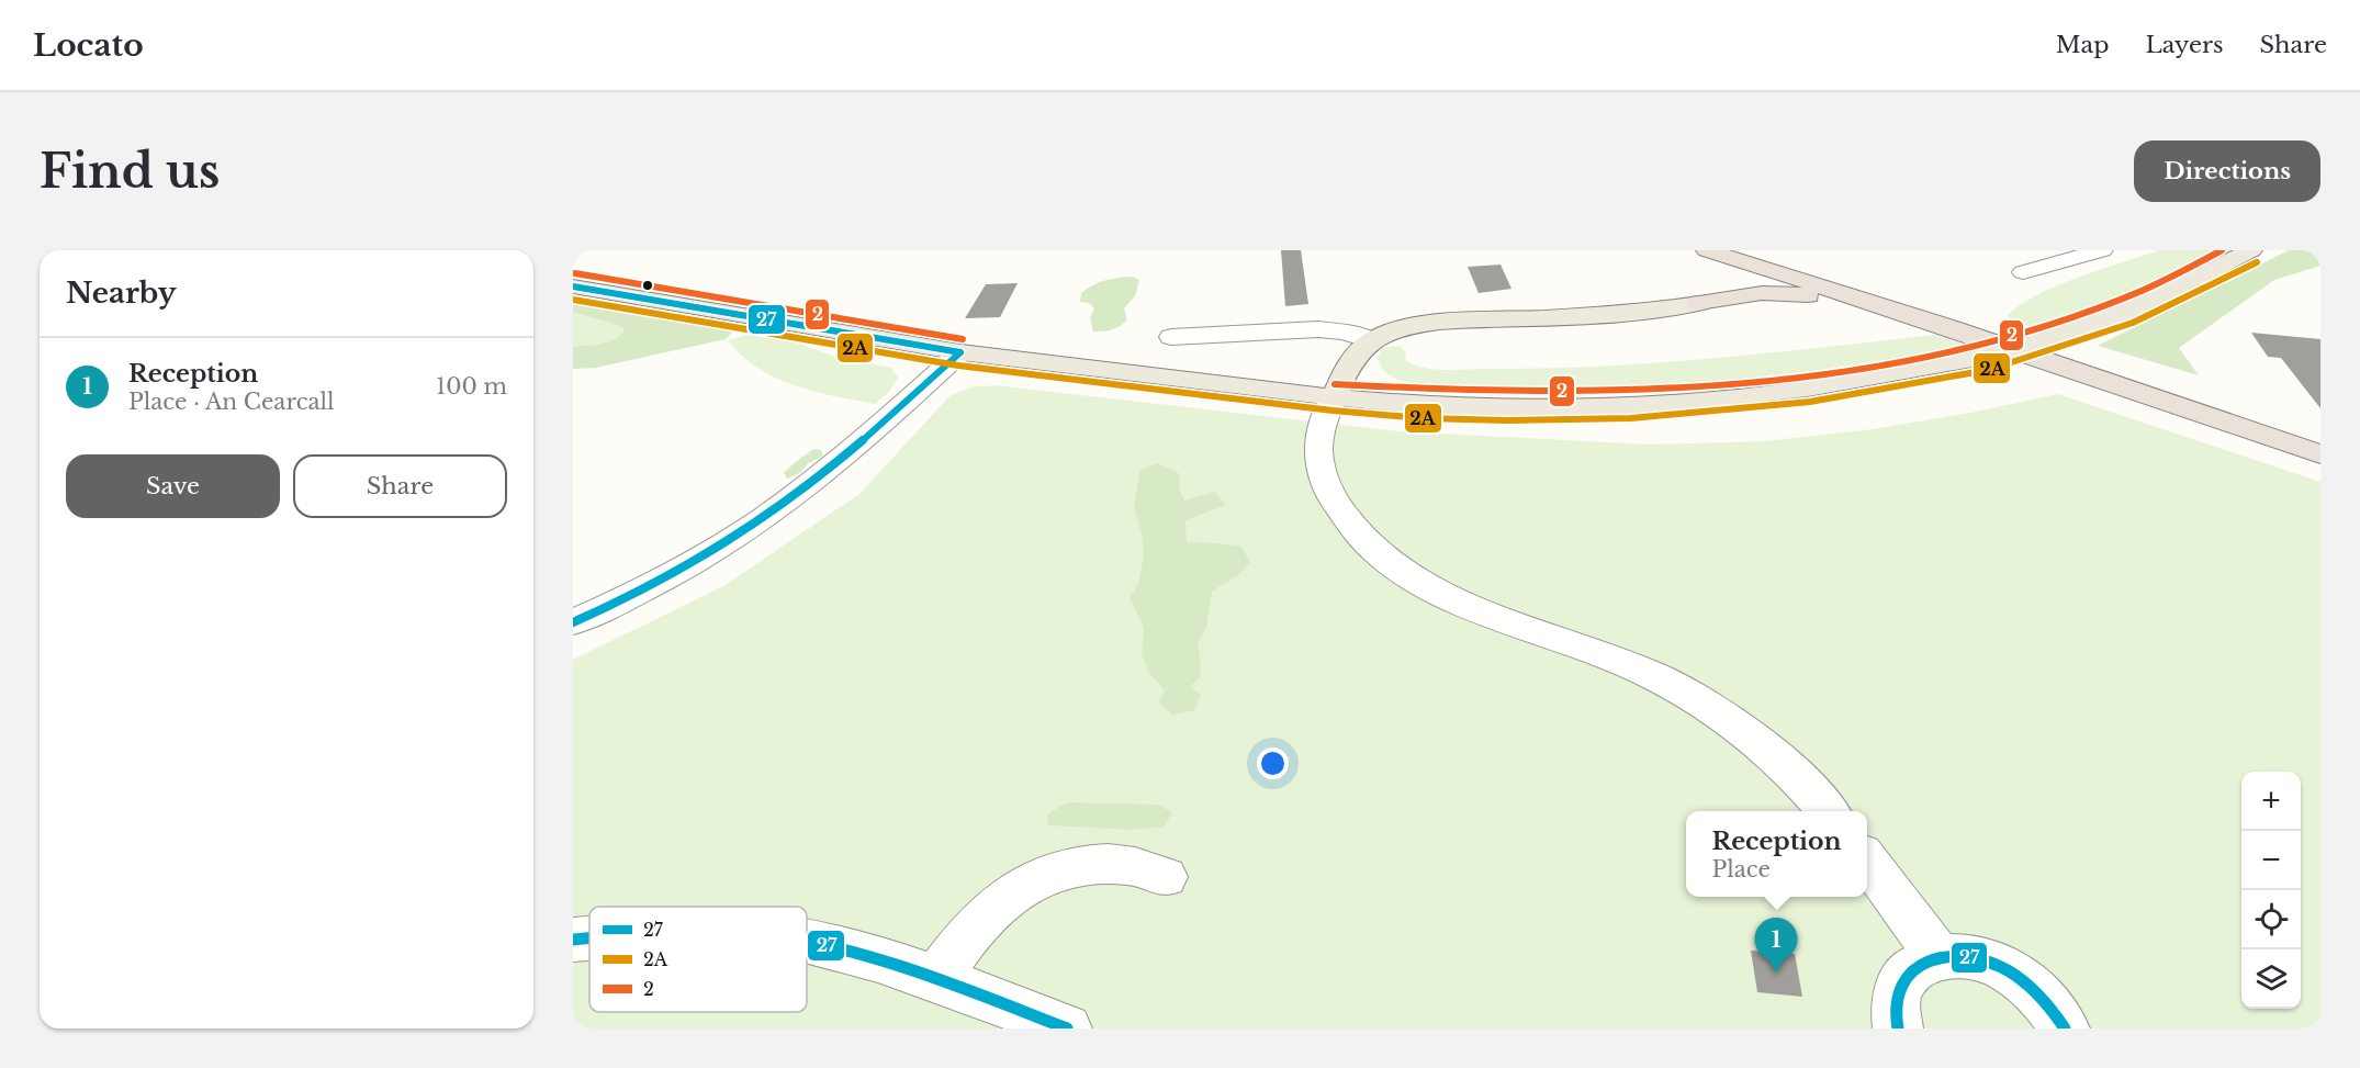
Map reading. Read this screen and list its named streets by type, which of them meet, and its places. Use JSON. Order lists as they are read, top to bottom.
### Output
{
  "lines": ["transit line 2", "transit line 2A", "transit line 27"],
  "legend": ["27", "2A", "2"],
  "page": {
    "header": "Locato",
    "nav": ["Map", "Layers", "Share"],
    "buttons": [
      "Directions",
      ["Save", "Share"]
    ],
    "title": "Find us",
    "heading": "Nearby",
    "list": [
      {
        "mark": "1",
        "name": "Reception",
        "note": "Place · An Cearcall",
        "value": "100 m"
      }
    ],
    "map_buttons": ["+", "−"],
    "popup": ["Reception", "Place"],
    "pins": "1"
  }
}
